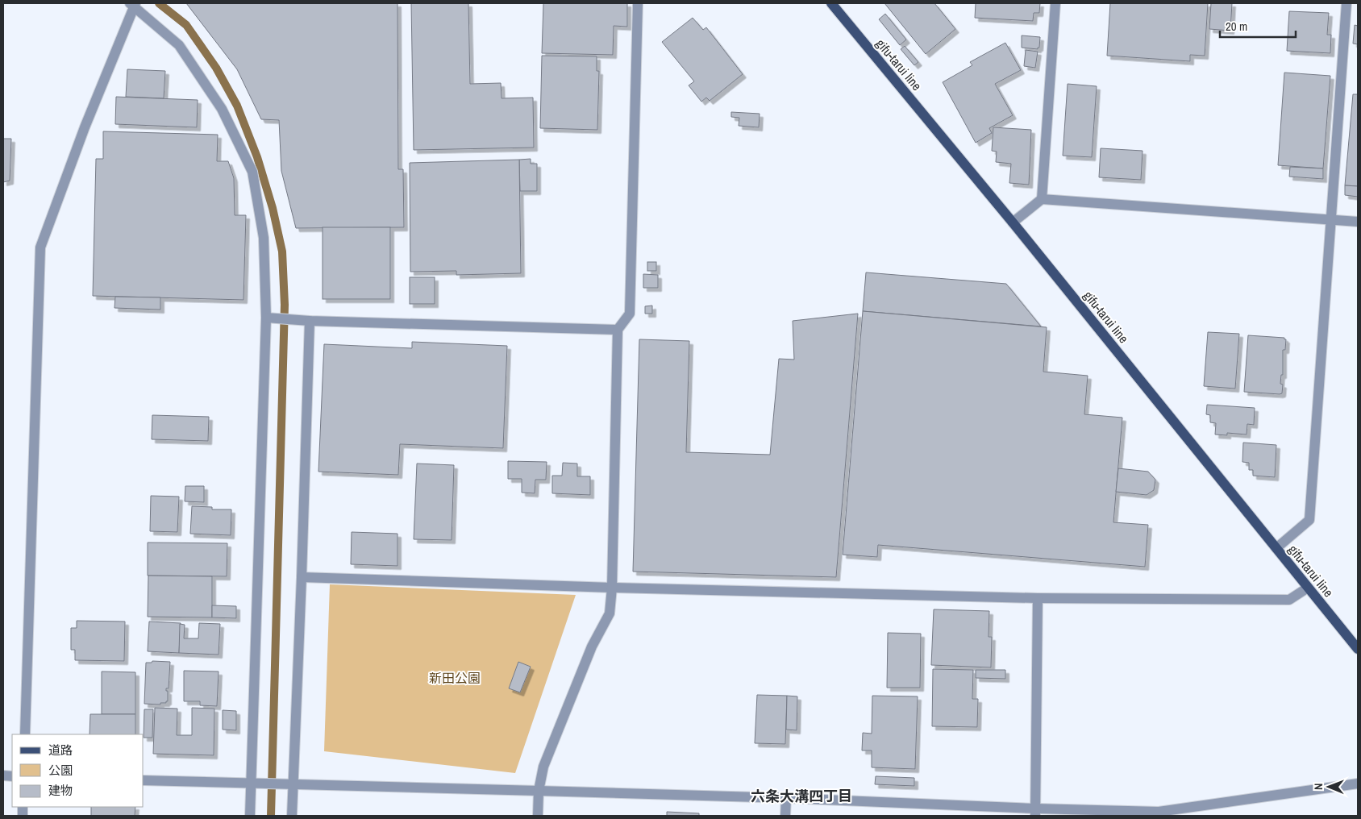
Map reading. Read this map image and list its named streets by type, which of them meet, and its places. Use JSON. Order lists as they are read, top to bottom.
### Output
{
  "streets": {
    "main road": ["gifu-tarui line"]
  },
  "districts": ["六条大溝四丁目"],
  "parks": ["新田公園"],
  "legend": ["道路", "公園", "建物"],
  "scale_bar": "20 m",
  "north": "left"
}
